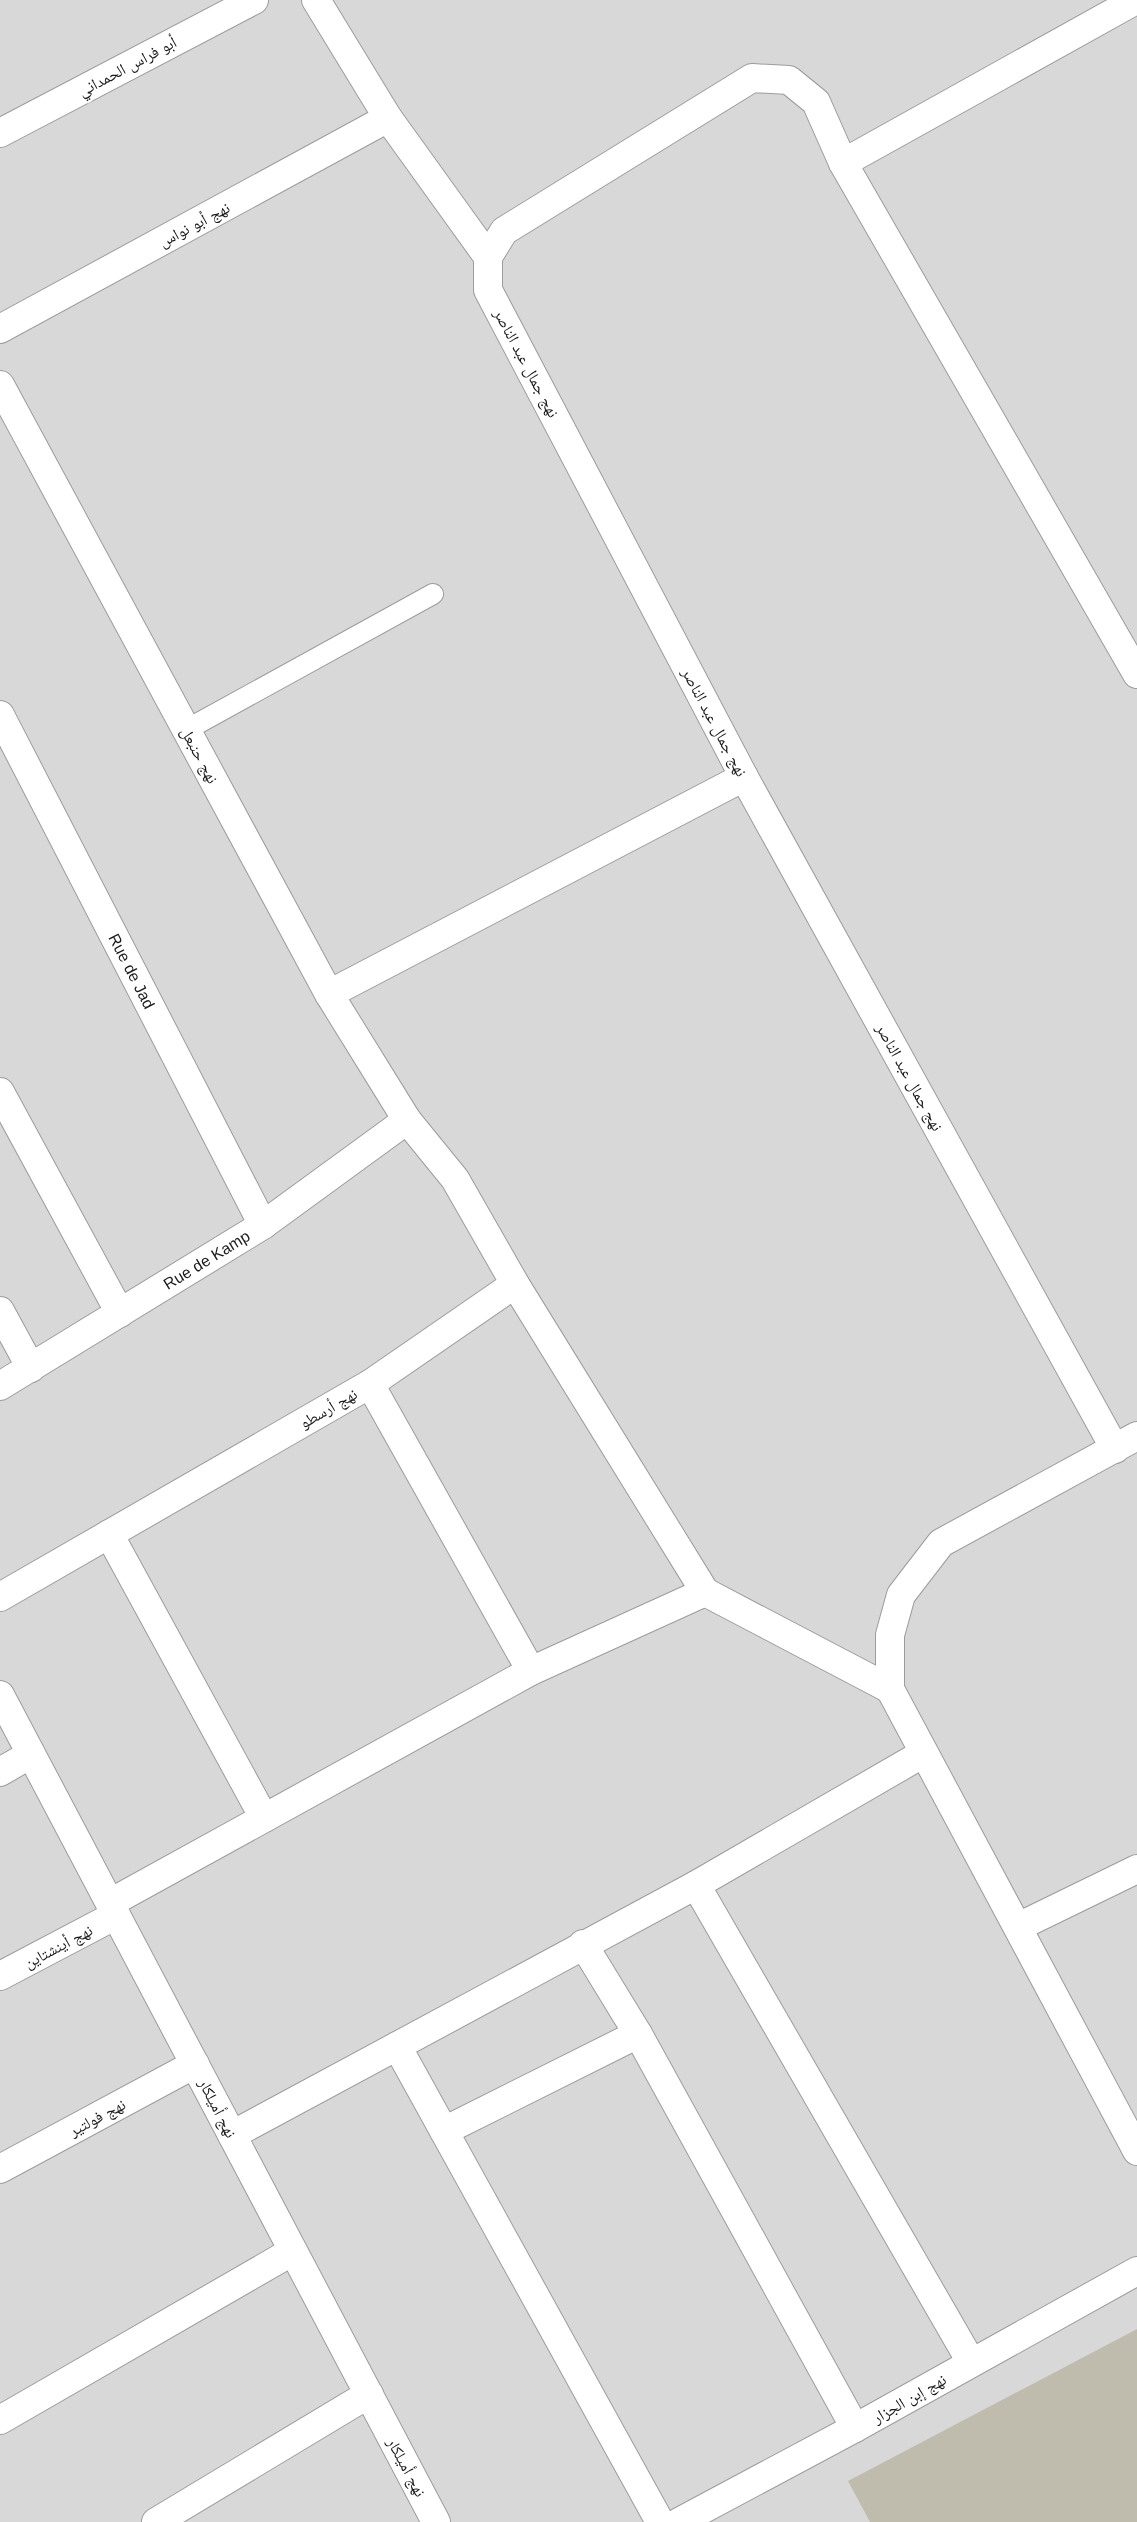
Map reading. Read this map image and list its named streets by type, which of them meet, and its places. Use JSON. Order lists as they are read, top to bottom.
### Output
{
  "streets": {
    "street": [
      "أبو فراس الحمداني",
      "نهج أبو نواس",
      "نهج جمال عبد الناصر",
      "نهج حنبعل",
      "Rue de Jad",
      "Rue de Kamp",
      "نهج أرسطو",
      "نهج أينشتاين",
      "نهج أميلكار",
      "نهج فولتير",
      "نهج إبن الجزار"
    ]
  },
  "crossings": [
    ["نهج حنبعل", "Rue de Kamp"],
    ["نهج حنبعل", "نهج أينشتاين"],
    ["Rue de Jad", "Rue de Kamp"],
    ["نهج أرسطو", "نهج أينشتاين"],
    ["نهج أينشتاين", "نهج أميلكار"],
    ["نهج أميلكار", "نهج فولتير"]
  ]
}
